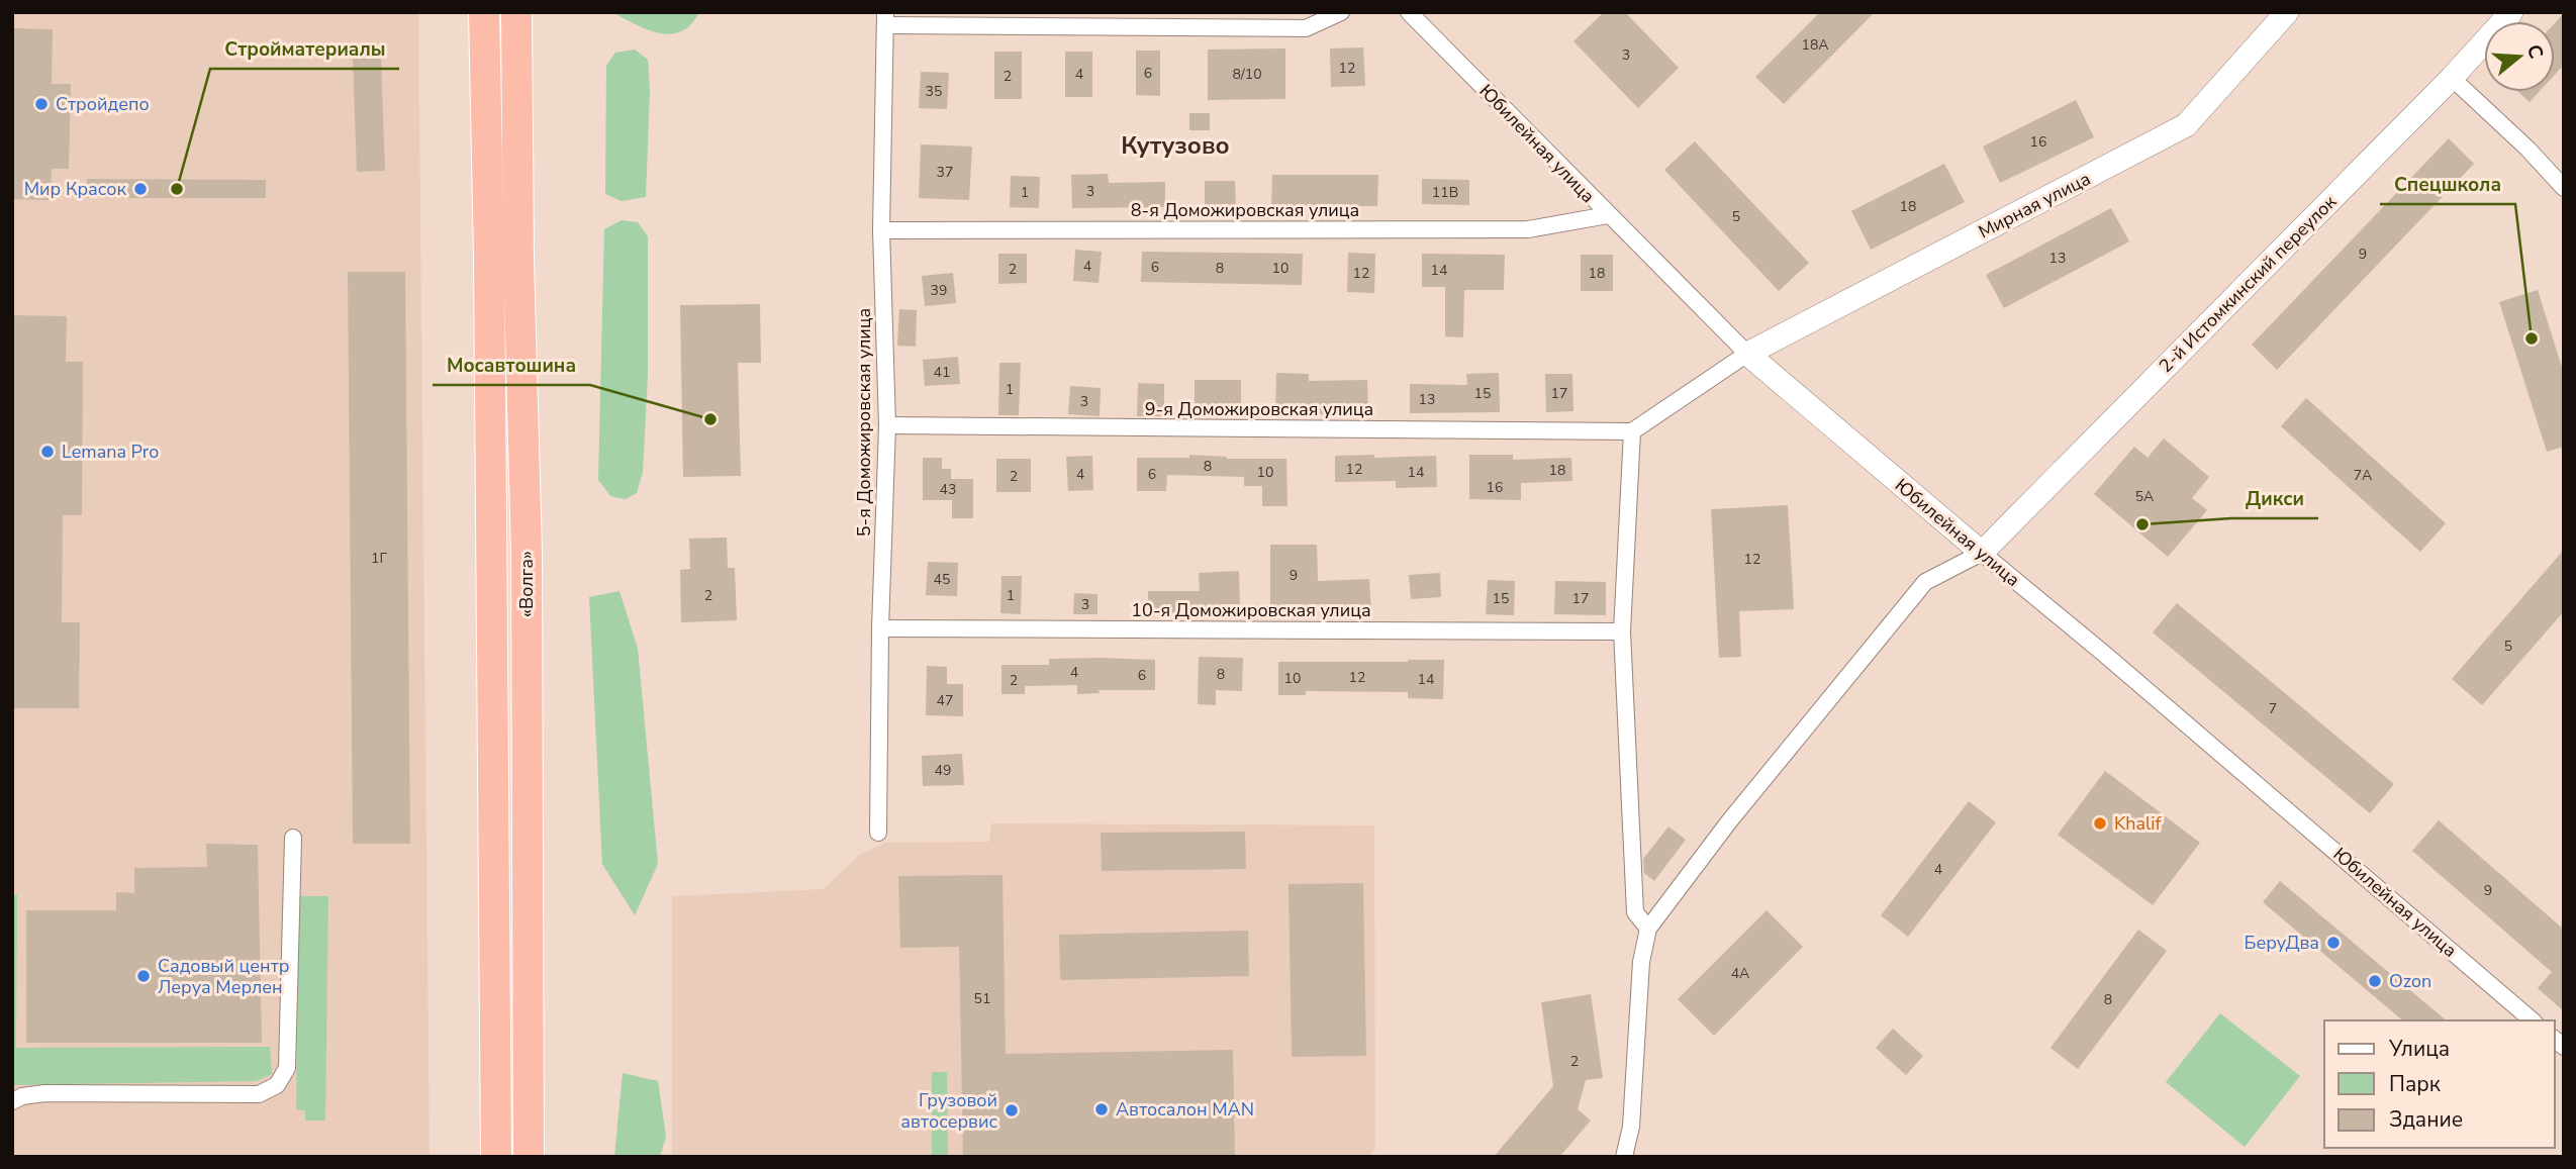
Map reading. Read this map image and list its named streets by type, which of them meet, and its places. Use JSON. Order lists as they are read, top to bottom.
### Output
{
  "streets": {
    "highway": ["«Волга»"],
    "street": [
      "Юбилейная улица",
      "Мирная улица",
      "8-я Доможировская улица",
      "2-й Истомкинский переулок",
      "9-я Доможировская улица",
      "5-я Доможировская улица",
      "10-я Доможировская улица"
    ]
  },
  "crossings": [
    ["Юбилейная улица", "Мирная улица"],
    ["Юбилейная улица", "8-я Доможировская улица"],
    ["Юбилейная улица", "2-й Истомкинский переулок"],
    ["8-я Доможировская улица", "5-я Доможировская улица"],
    ["9-я Доможировская улица", "5-я Доможировская улица"],
    ["5-я Доможировская улица", "10-я Доможировская улица"]
  ],
  "districts": ["Кутузово"],
  "places": [
    "Стройдепо",
    "Мир Красок",
    "Стройматериалы",
    "Спецшкола",
    "Мосавтошина",
    "Lemana Pro",
    "Дикси",
    "Khalif",
    "БеруДва",
    "Садовый центр Леруа Мерлен",
    "Ozon",
    "Автосалон MAN",
    "Грузовой автосервис"
  ],
  "house_numbers": [
    "18А",
    "3",
    "12",
    "6",
    "4",
    "8/10",
    "2",
    "35",
    "16",
    "37",
    "3",
    "1",
    "11В",
    "18",
    "5",
    "9",
    "13",
    "4",
    "6",
    "8",
    "10",
    "2",
    "14",
    "12",
    "18",
    "39",
    "41",
    "1",
    "15",
    "17",
    "13",
    "3",
    "8",
    "12",
    "18",
    "10",
    "14",
    "4",
    "6",
    "7А",
    "2",
    "16",
    "43",
    "5А",
    "1Г",
    "12",
    "9",
    "45",
    "2",
    "1",
    "15",
    "17",
    "3",
    "5",
    "4",
    "8",
    "6",
    "12",
    "10",
    "14",
    "2",
    "47",
    "7",
    "49",
    "4",
    "9",
    "4А",
    "51",
    "8",
    "2"
  ],
  "legend": ["Улица", "Парк", "Здание"],
  "north": "right"
}
